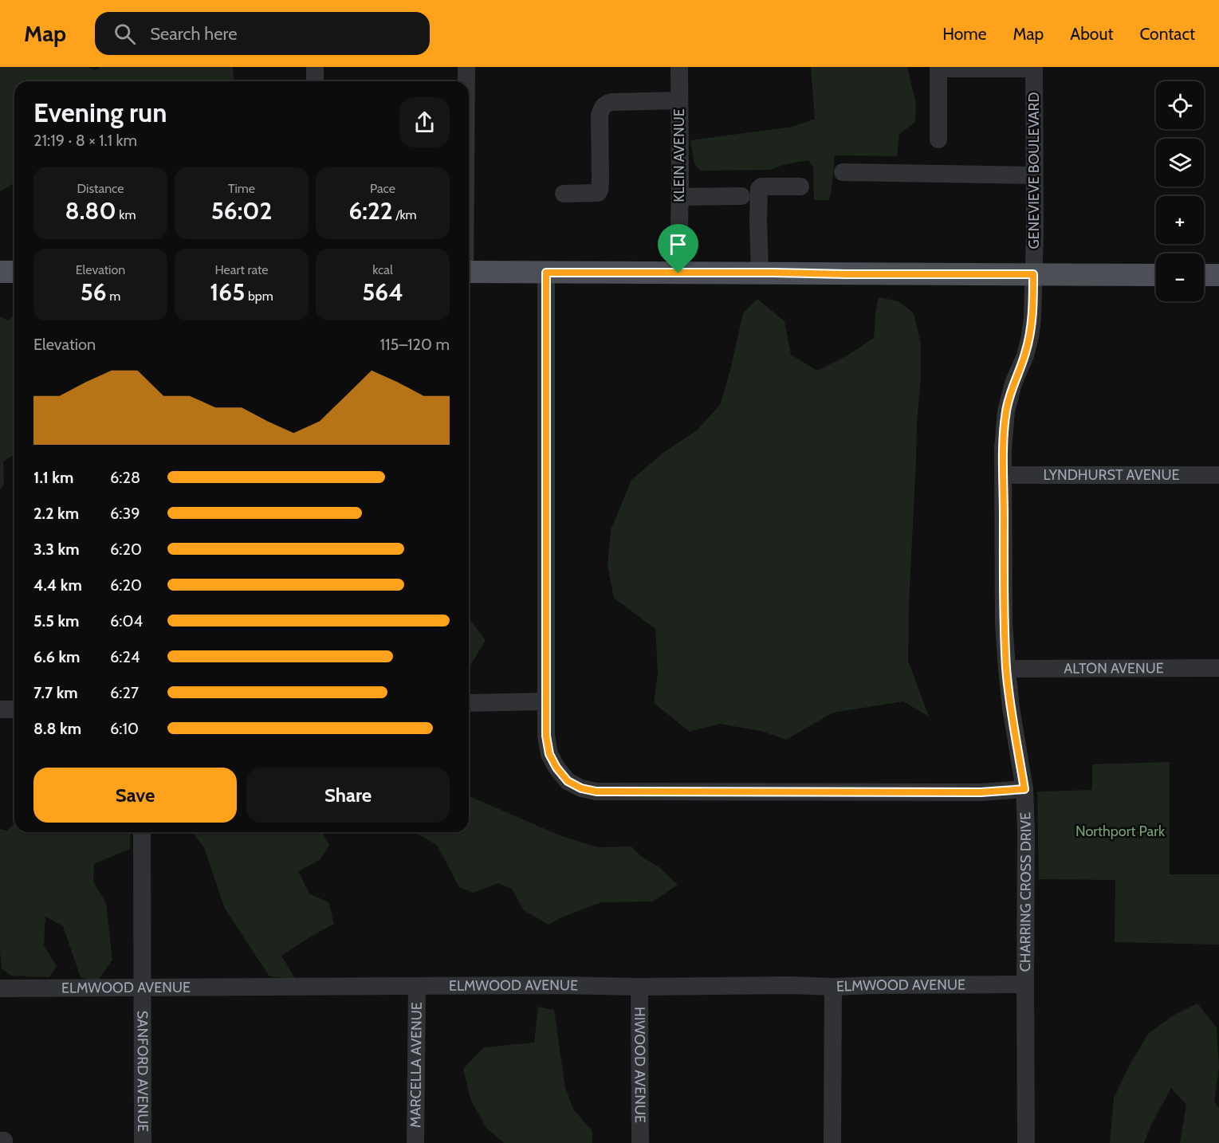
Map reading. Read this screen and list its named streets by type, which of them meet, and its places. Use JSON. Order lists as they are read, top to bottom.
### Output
{
  "streets": {
    "street": [
      "KLEIN AVENUE",
      "GENEVIEVE BOULEVARD",
      "LYNDHURST AVENUE",
      "ALTON AVENUE",
      "CHARRING CROSS DRIVE",
      "ELMWOOD AVENUE",
      "MARCELLA AVENUE",
      "HIWOOD AVENUE",
      "SANFORD AVENUE"
    ]
  },
  "crossings": [
    ["GENEVIEVE BOULEVARD", "CHARRING CROSS DRIVE"],
    ["LYNDHURST AVENUE", "CHARRING CROSS DRIVE"],
    ["ALTON AVENUE", "CHARRING CROSS DRIVE"],
    ["CHARRING CROSS DRIVE", "ELMWOOD AVENUE"],
    ["ELMWOOD AVENUE", "MARCELLA AVENUE"],
    ["ELMWOOD AVENUE", "HIWOOD AVENUE"],
    ["ELMWOOD AVENUE", "SANFORD AVENUE"]
  ],
  "parks": ["Northport Park"],
  "page": {
    "header": "Map",
    "search": "Search here",
    "nav": [
      "Home",
      "Map",
      "About",
      "Contact"
    ],
    "map_buttons": ["+", "−"],
    "heading": ["Evening run", "21:19 · 8 × 1.1 km"],
    "stats": [
      ["Distance", "8.80 km"],
      ["Time", "56:02"],
      ["Pace", "6:22 /km"],
      ["Elevation", "56 m"],
      ["Heart rate", "165 bpm"],
      ["kcal", "564"]
    ],
    "chart": ["Elevation", "115–120 m"],
    "list": [
      {
        "name": "1.1 km",
        "note": "6:28"
      },
      {
        "name": "2.2 km",
        "note": "6:39"
      },
      {
        "name": "3.3 km",
        "note": "6:20"
      },
      {
        "name": "4.4 km",
        "note": "6:20"
      },
      {
        "name": "5.5 km",
        "note": "6:04"
      },
      {
        "name": "6.6 km",
        "note": "6:24"
      },
      {
        "name": "7.7 km",
        "note": "6:27"
      },
      {
        "name": "8.8 km",
        "note": "6:10"
      }
    ],
    "buttons": ["Save", "Share"]
  }
}
